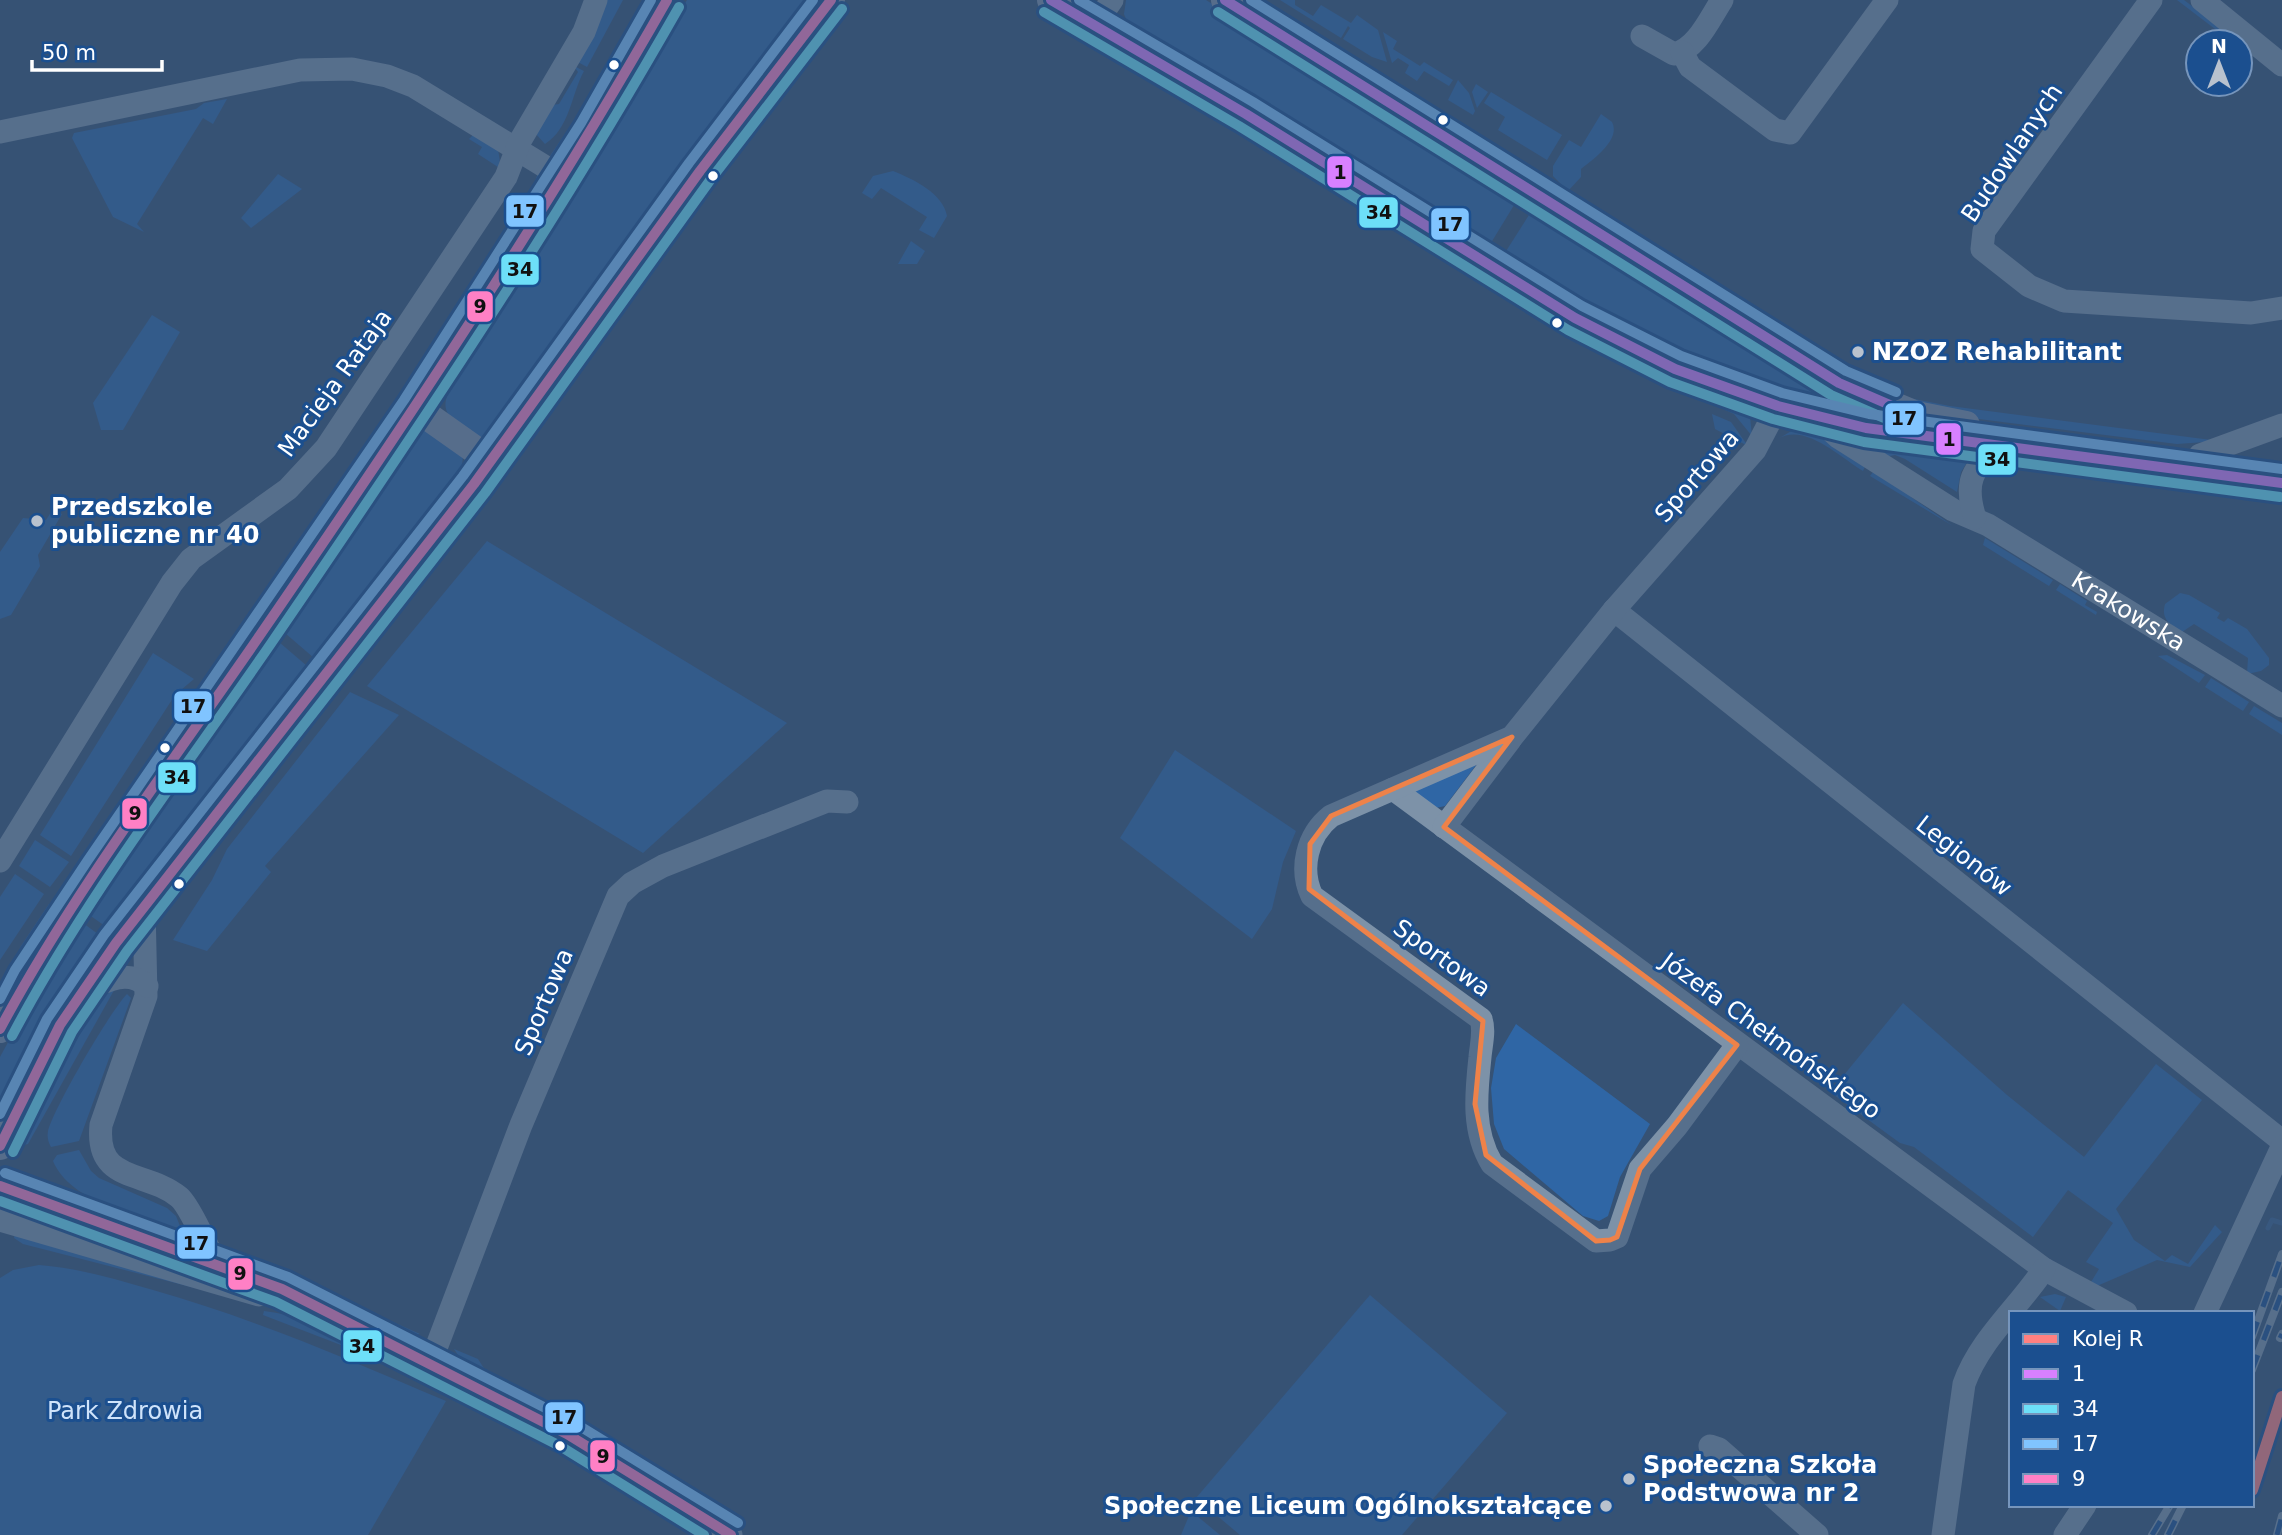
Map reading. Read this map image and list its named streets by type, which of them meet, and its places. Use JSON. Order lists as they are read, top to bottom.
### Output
{
  "streets": {
    "main road": ["Krakowska"],
    "street": [
      "Budowlanych",
      "Macieja Rataja",
      "Sportowa",
      "Legionów",
      "Józefa Chełmońskiego"
    ]
  },
  "crossings": [
    ["Sportowa", "Krakowska"],
    ["Sportowa", "Legionów"],
    ["Sportowa", "Józefa Chełmońskiego"]
  ],
  "parks": ["Park Zdrowia"],
  "places": [
    "NZOZ Rehabilitant",
    "Przedszkole publiczne nr 40",
    "Społeczna Szkoła Podstwowa nr 2",
    "Społeczne Liceum Ogólnokształcące"
  ],
  "lines": [
    "transit line 1",
    "transit line 17",
    "transit line 9",
    "transit line 34",
    "rail line R"
  ],
  "legend": [
    "Kolej R",
    "1",
    "34",
    "17",
    "9"
  ],
  "scale_bar": "50 m",
  "north": "top"
}
